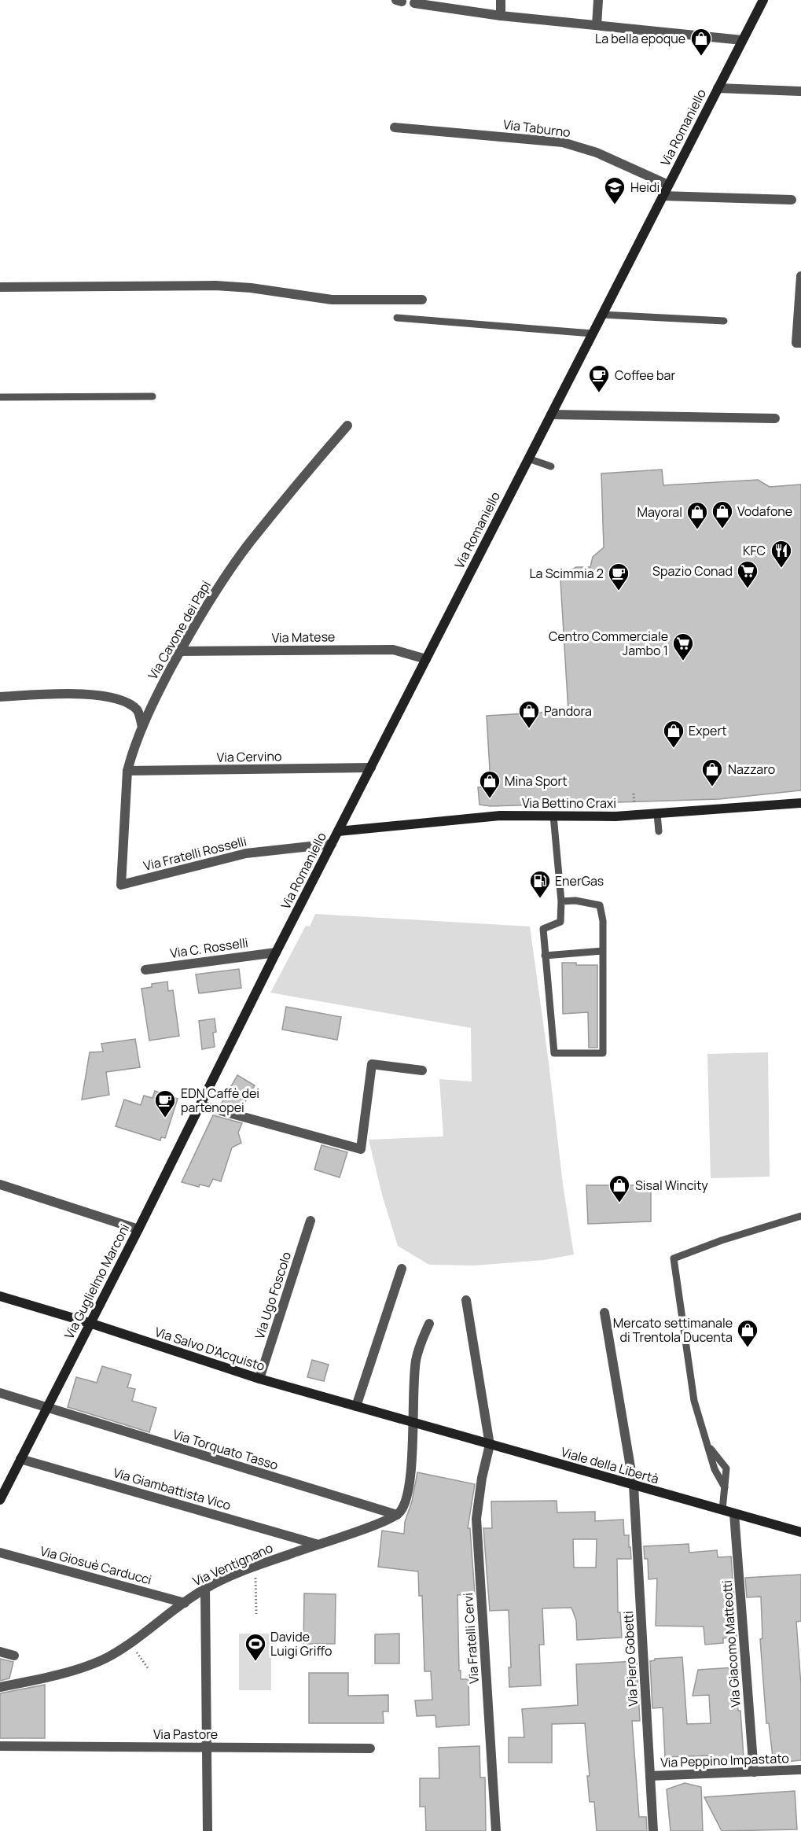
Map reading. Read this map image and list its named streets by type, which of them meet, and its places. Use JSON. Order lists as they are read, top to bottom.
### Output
{
  "streets": {
    "street": [
      "Via Romaniello",
      "Via Taburno",
      "Via Cavone dei Papi",
      "Via Matese",
      "Via Cervino",
      "Via Bettino Craxi",
      "Via Fratelli Rosselli",
      "Via C. Rosselli",
      "Via Guglielmo Marconi",
      "Via Ugo Foscolo",
      "Via Salvo D'Acquisto",
      "Via Torquato Tasso",
      "Viale della Libertà",
      "Via Giambattista Vico",
      "Via Ventignano",
      "Via Giosuè Carducci",
      "Via Fratelli Cervi",
      "Via Giacomo Matteotti",
      "Via Piero Gobetti",
      "Via Pastore",
      "Via Peppino Impastato"
    ]
  },
  "crossings": [
    ["Via Romaniello", "Via Taburno"],
    ["Via Romaniello", "Via Matese"],
    ["Via Romaniello", "Via Cervino"],
    ["Via Romaniello", "Via Bettino Craxi"],
    ["Via Romaniello", "Via Fratelli Rosselli"],
    ["Via Romaniello", "Via C. Rosselli"],
    ["Via Romaniello", "Via Guglielmo Marconi"],
    ["Via Cavone dei Papi", "Via Matese"],
    ["Via Cavone dei Papi", "Via Cervino"],
    ["Via Cavone dei Papi", "Via Fratelli Rosselli"],
    ["Via Guglielmo Marconi", "Via Salvo D'Acquisto"],
    ["Via Guglielmo Marconi", "Via Torquato Tasso"],
    ["Via Guglielmo Marconi", "Via Giambattista Vico"],
    ["Via Ugo Foscolo", "Via Salvo D'Acquisto"],
    ["Via Salvo D'Acquisto", "Viale della Libertà"],
    ["Via Torquato Tasso", "Via Ventignano"],
    ["Viale della Libertà", "Via Fratelli Cervi"],
    ["Viale della Libertà", "Via Giacomo Matteotti"],
    ["Viale della Libertà", "Via Piero Gobetti"],
    ["Via Giambattista Vico", "Via Ventignano"],
    ["Via Ventignano", "Via Giosuè Carducci"],
    ["Via Giacomo Matteotti", "Via Peppino Impastato"],
    ["Via Piero Gobetti", "Via Peppino Impastato"]
  ],
  "places": {
    "shop": [
      "La bella epoque",
      "Vodafone",
      "Mayoral",
      "Pandora",
      "Expert",
      "Nazzaro",
      "Mina Sport",
      "Sisal Wincity",
      "Mercato settimanale di Trentola Ducenta"
    ],
    "school or university": ["Heidi"],
    "cafe": ["Coffee bar", "La Scimmia 2", "EDN Caffè dei partenopei"],
    "restaurant": ["KFC"],
    "supermarket": ["Spazio Conad", "Centro Commerciale Jambo 1"],
    "fuel station": ["EnerGas"],
    "sports": ["Davide Luigi Griffo"]
  }
}
